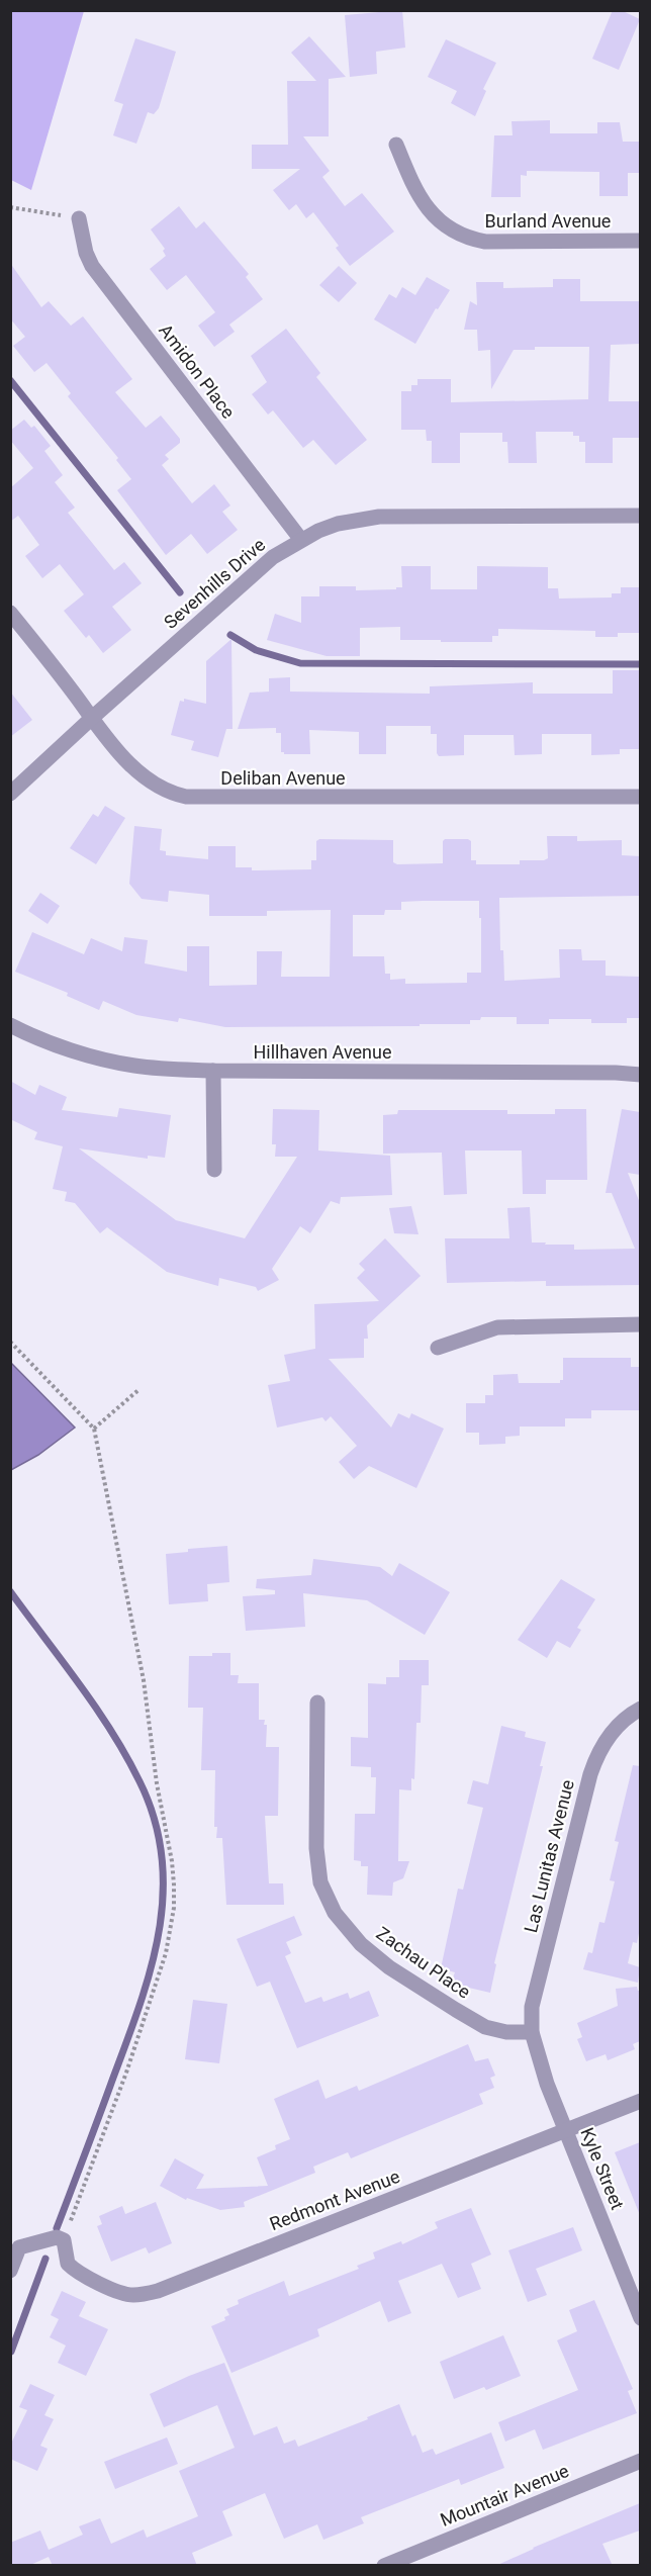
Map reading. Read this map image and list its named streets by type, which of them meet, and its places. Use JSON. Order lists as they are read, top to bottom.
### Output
{
  "streets": {
    "street": [
      "Burland Avenue",
      "Amidon Place",
      "Sevenhills Drive",
      "Deliban Avenue",
      "Hillhaven Avenue",
      "Las Lunitas Avenue",
      "Zachau Place",
      "Kyle Street",
      "Redmont Avenue",
      "Mountair Avenue"
    ]
  },
  "crossings": [
    ["Amidon Place", "Sevenhills Drive"],
    ["Sevenhills Drive", "Deliban Avenue"],
    ["Las Lunitas Avenue", "Zachau Place"],
    ["Las Lunitas Avenue", "Kyle Street"],
    ["Zachau Place", "Kyle Street"],
    ["Kyle Street", "Redmont Avenue"]
  ]
}
